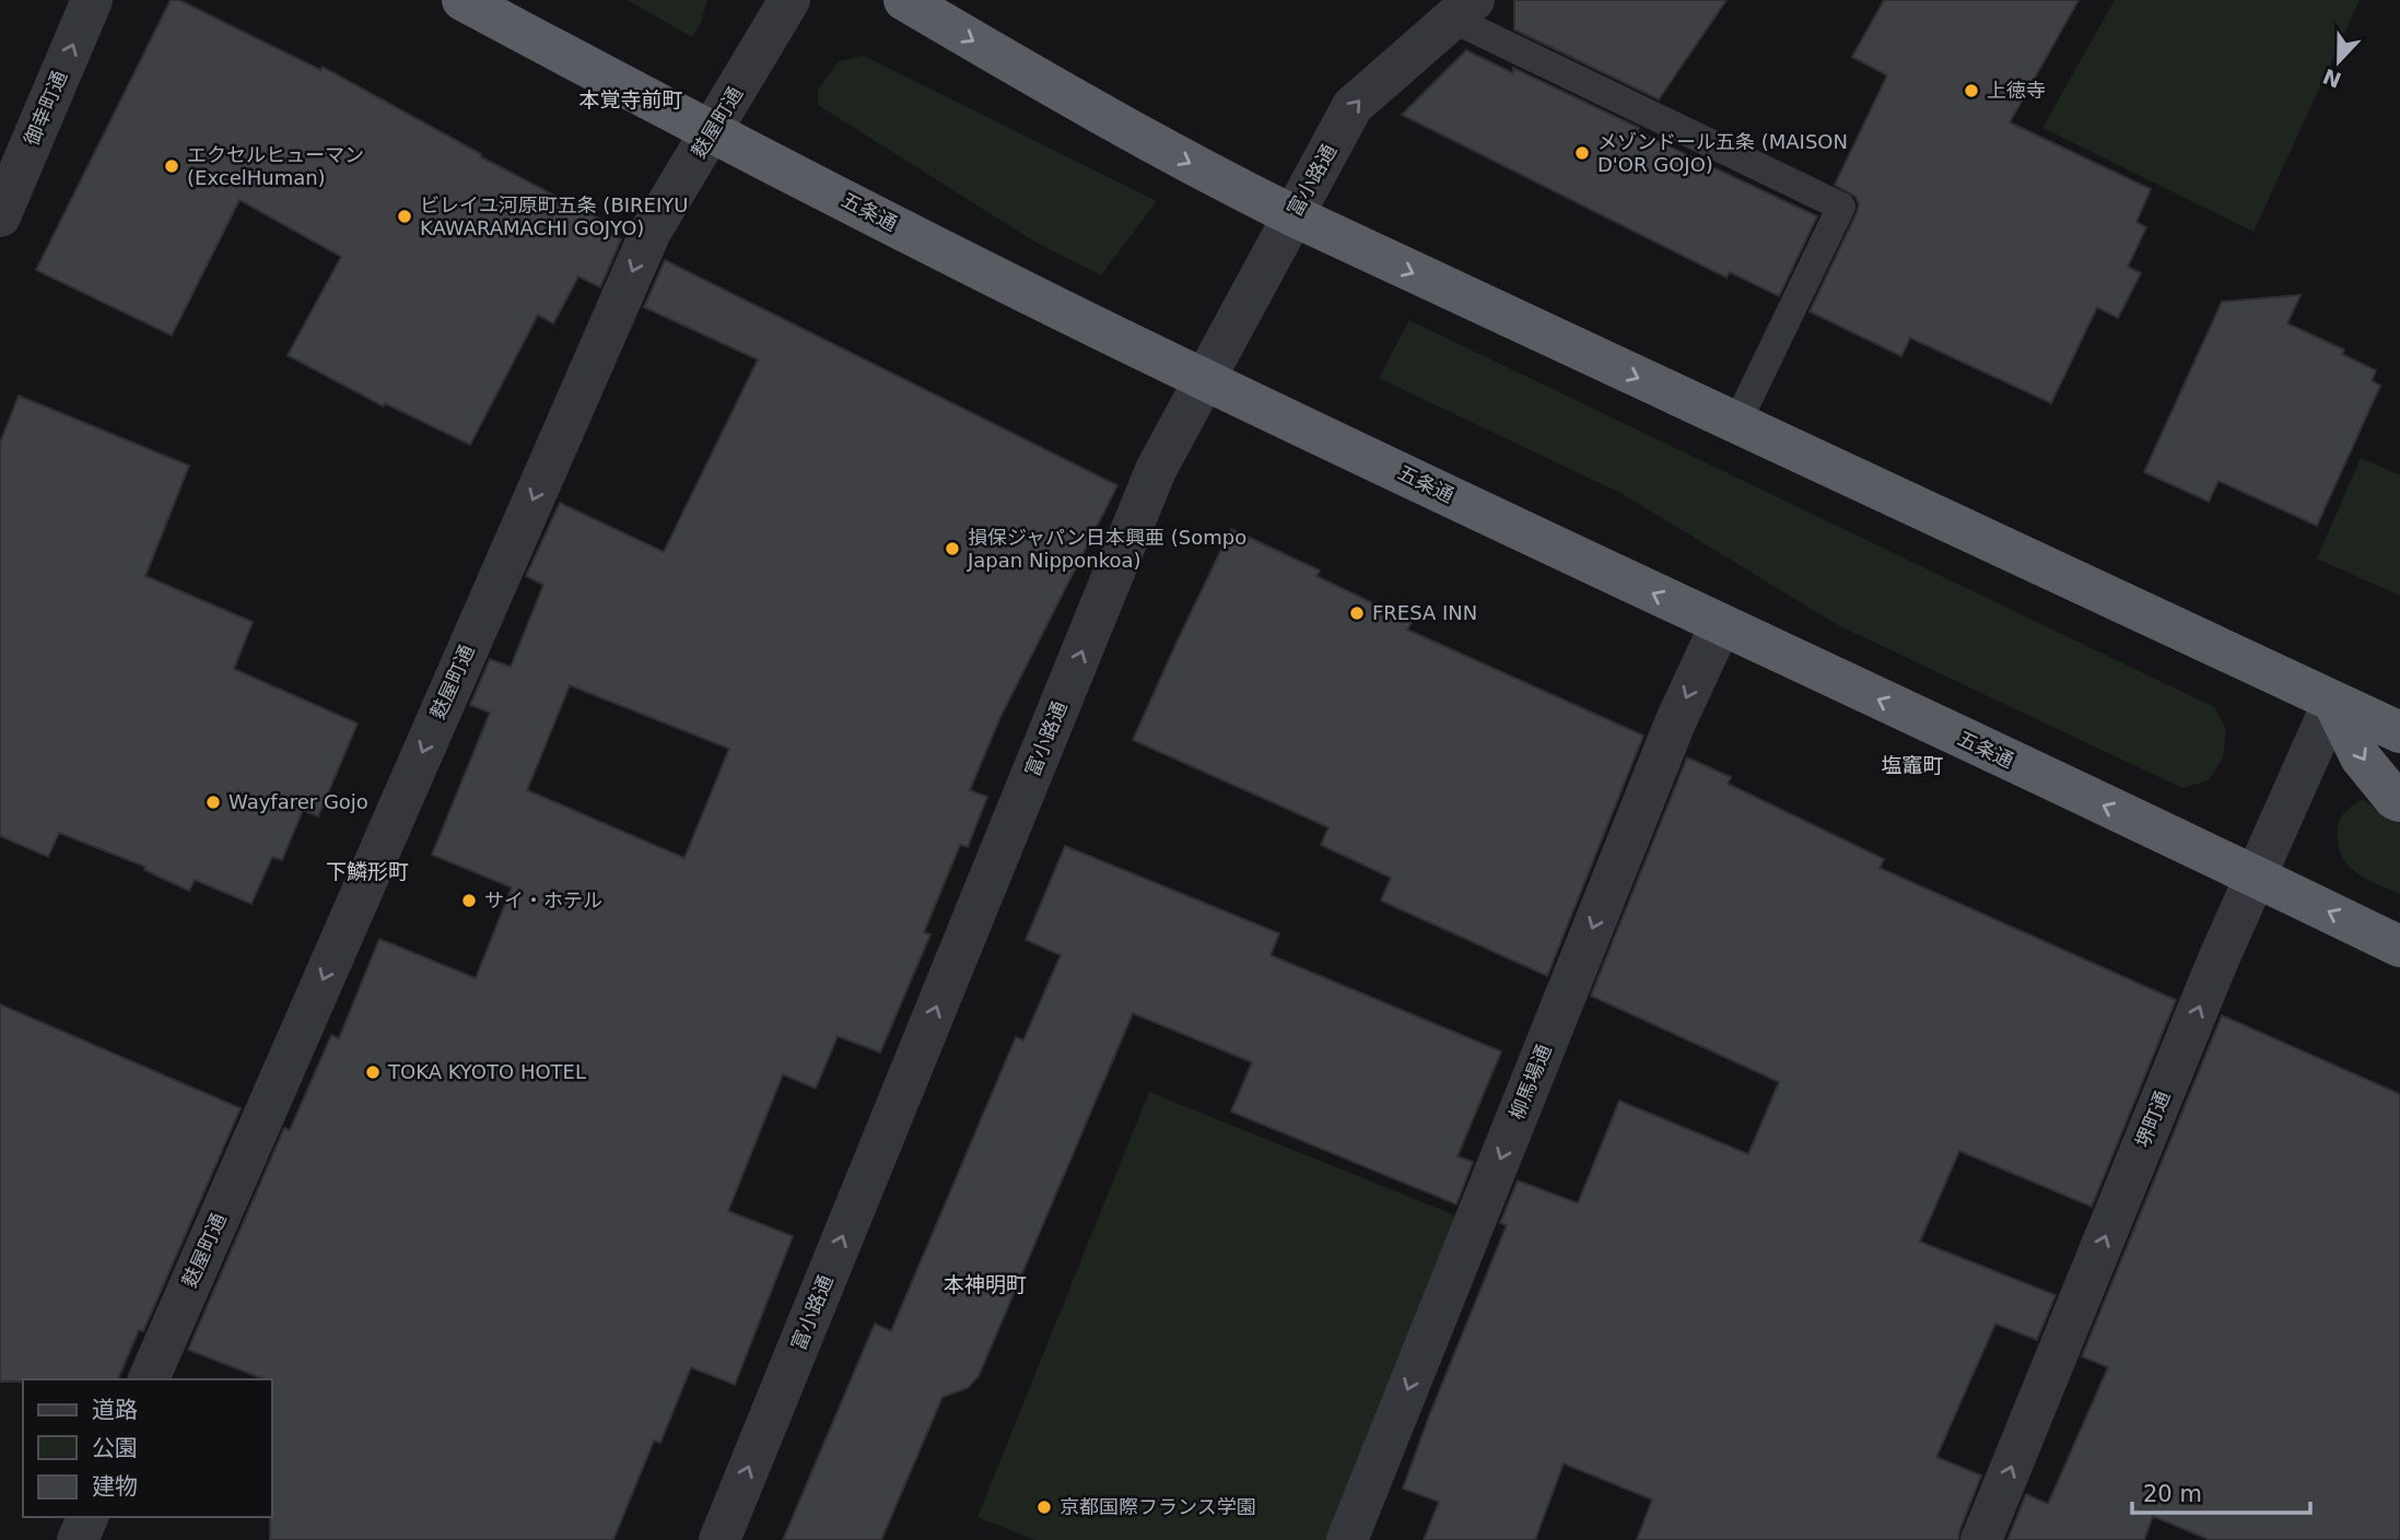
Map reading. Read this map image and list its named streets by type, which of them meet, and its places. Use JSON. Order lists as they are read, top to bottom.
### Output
{
  "streets": {
    "highway": ["五条通"],
    "street": [
      "御幸町通",
      "麩屋町通",
      "富小路通",
      "柳馬場通",
      "堺町通"
    ]
  },
  "crossings": [
    ["麩屋町通", "五条通"],
    ["富小路通", "五条通"],
    ["五条通", "柳馬場通"],
    ["五条通", "堺町通"]
  ],
  "one_way": [
    "御幸町通",
    "麩屋町通",
    "富小路通",
    "柳馬場通",
    "堺町通"
  ],
  "districts": [
    "本覚寺前町",
    "塩竈町",
    "下鱗形町",
    "本神明町"
  ],
  "places": [
    "上徳寺",
    "メゾンドール五条 (MAISON D'OR GOJO)",
    "エクセルヒューマン (ExcelHuman)",
    "ビレイユ河原町五条 (BIREIYU KAWARAMACHI GOJYO)",
    "損保ジャパン日本興亜 (Sompo Japan Nipponkoa)",
    "FRESA INN",
    "Wayfarer Gojo",
    "サイ・ホテル",
    "TOKA KYOTO HOTEL",
    "京都国際フランス学園"
  ],
  "legend": ["道路", "公園", "建物"],
  "scale_bar": "20 m",
  "north": "bottom"
}
